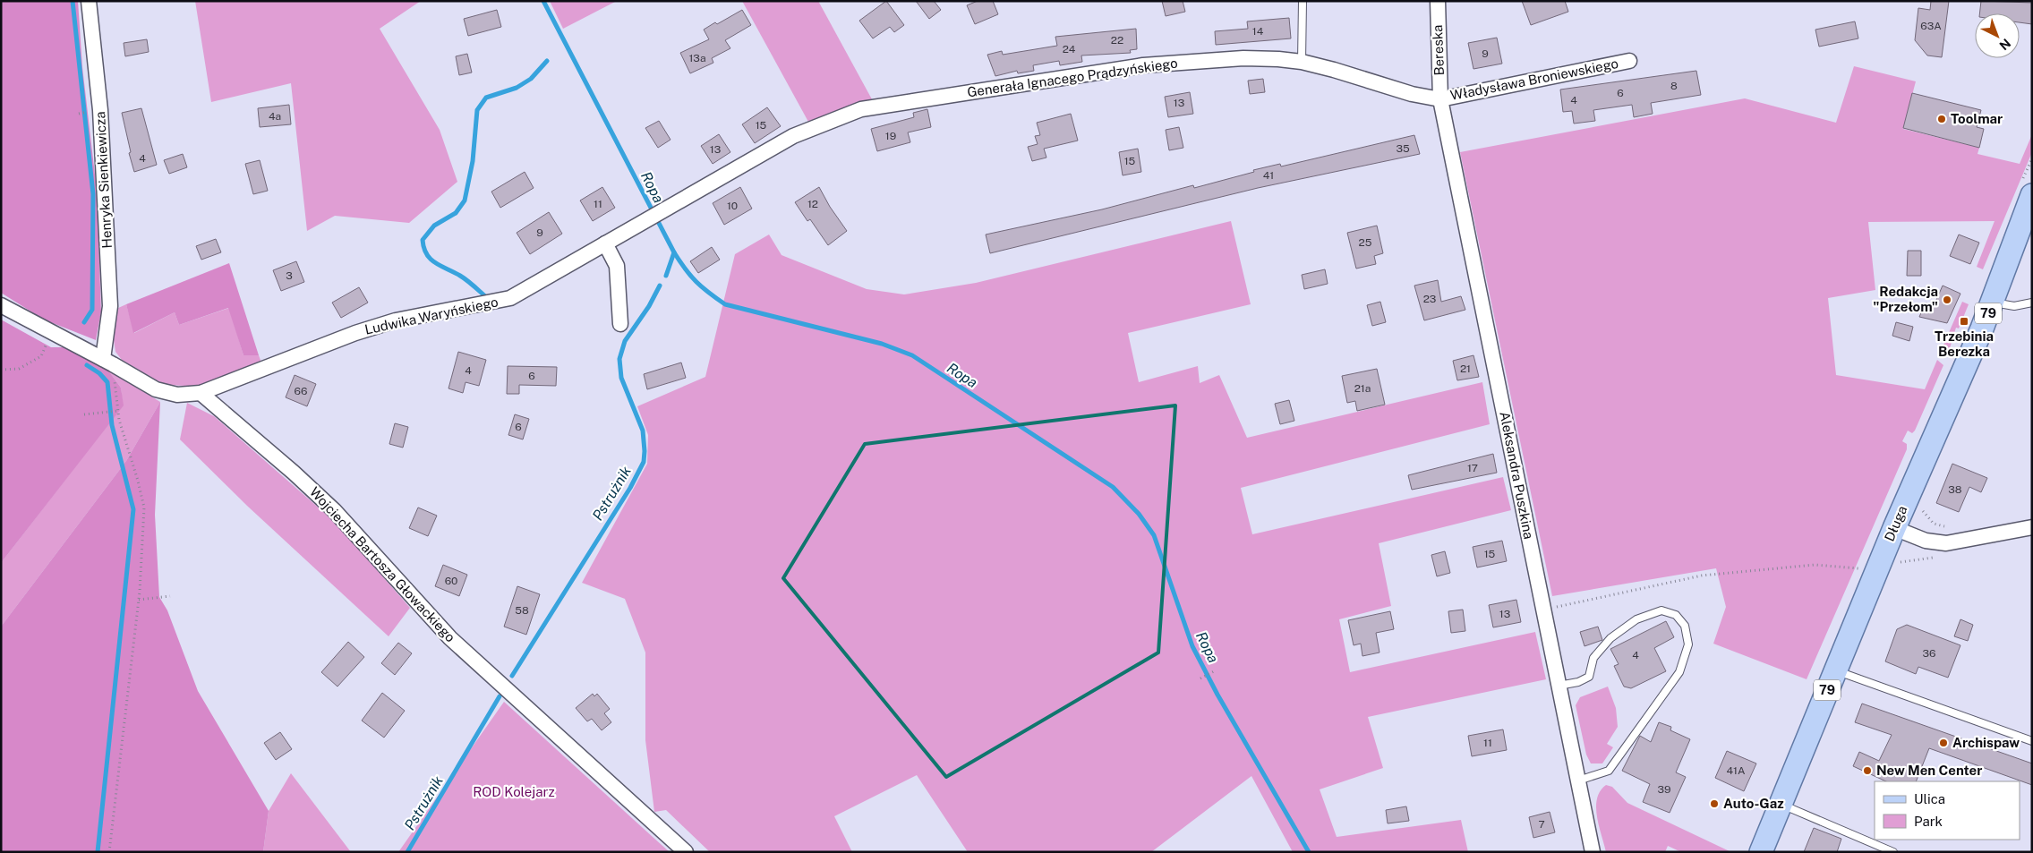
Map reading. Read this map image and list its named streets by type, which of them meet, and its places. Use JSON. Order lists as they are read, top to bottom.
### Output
{
  "streets": {
    "main road": ["79", "Długa"],
    "street": [
      "Bereska",
      "Generała Ignacego Prądzyńskiego",
      "Władysława Broniewskiego",
      "Henryka Sienkiewicza",
      "Ludwika Waryńskiego",
      "Aleksandra Puszkina",
      "Wojciecha Bartosza Głowackiego"
    ]
  },
  "crossings": [
    ["Bereska", "Generała Ignacego Prądzyńskiego"],
    ["Bereska", "Władysława Broniewskiego"],
    ["Bereska", "Aleksandra Puszkina"],
    ["Generała Ignacego Prądzyńskiego", "Władysława Broniewskiego"],
    ["Generała Ignacego Prądzyńskiego", "Ludwika Waryńskiego"],
    ["Generała Ignacego Prądzyńskiego", "Aleksandra Puszkina"],
    ["Władysława Broniewskiego", "Aleksandra Puszkina"],
    ["Ludwika Waryńskiego", "Wojciecha Bartosza Głowackiego"]
  ],
  "water": ["Ropa", "Pstrużnik"],
  "parks": ["ROD Kolejarz"],
  "places": {
    "other": [
      "Toolmar",
      "Redakcja \"Przełom\"",
      "Archispaw",
      "New Men Center",
      "Auto-Gaz"
    ],
    "transit": ["Trzebinia Berezka"]
  },
  "house_numbers": [
    "63A",
    "14",
    "22",
    "24",
    "9",
    "13a",
    "8",
    "6",
    "4",
    "13",
    "4a",
    "15",
    "19",
    "35",
    "13",
    "4",
    "15",
    "41",
    "11",
    "12",
    "10",
    "9",
    "25",
    "3",
    "23",
    "21",
    "4",
    "6",
    "21a",
    "66",
    "6",
    "17",
    "38",
    "15",
    "60",
    "58",
    "13",
    "36",
    "4",
    "11",
    "41A",
    "39",
    "7"
  ],
  "legend": ["Ulica", "Park"],
  "north": "bottom right"
}
